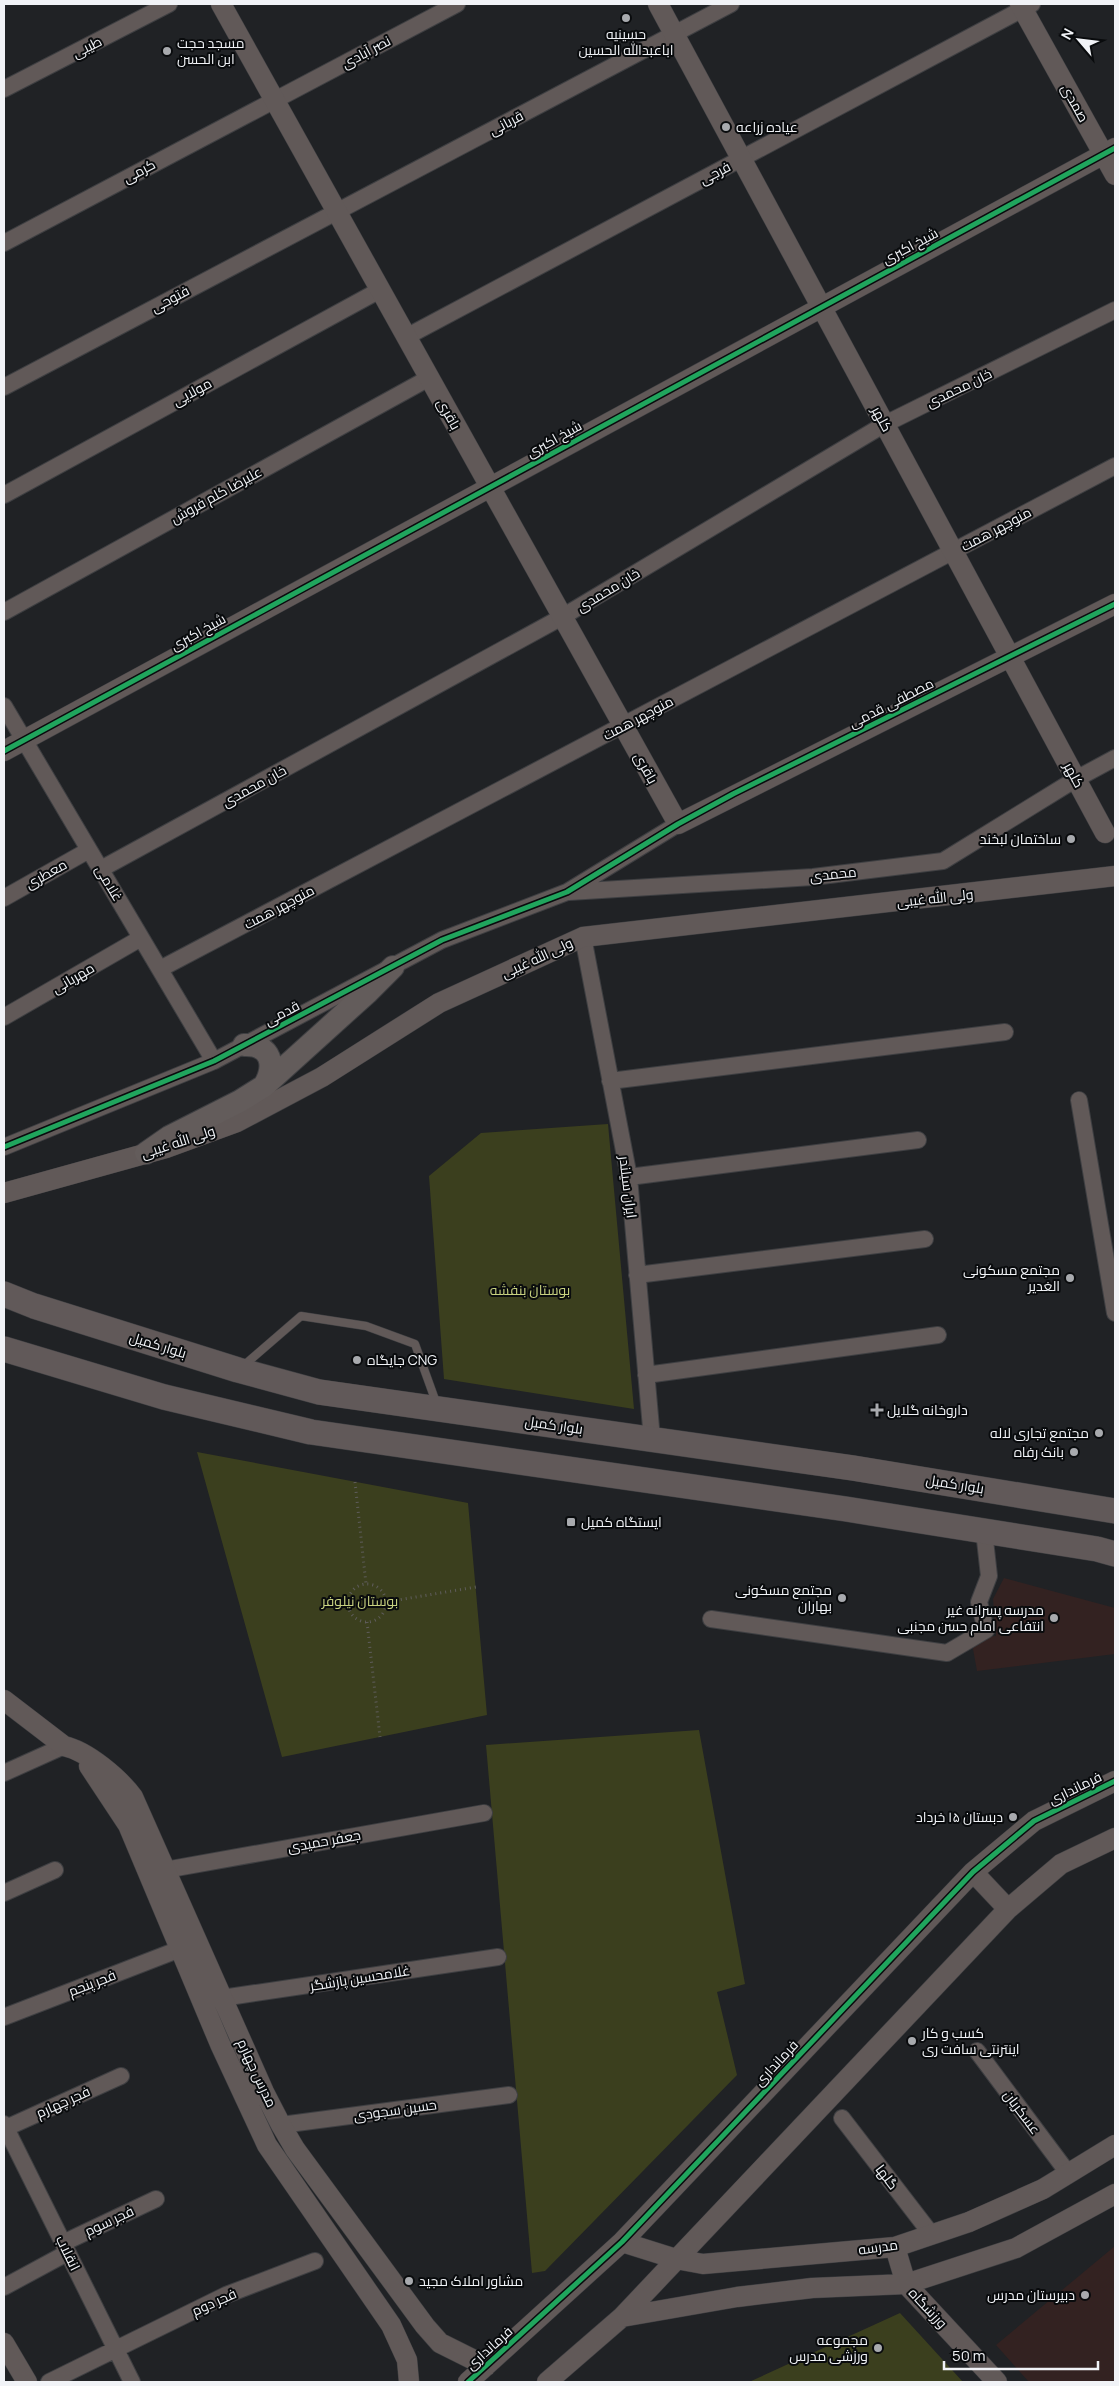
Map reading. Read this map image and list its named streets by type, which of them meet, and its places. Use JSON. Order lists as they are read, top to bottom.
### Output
{
  "streets": {
    "main road": ["بلوار کمیل"],
    "street": [
      "طیبی",
      "نصر آبادی",
      "صمدی",
      "قربانی",
      "کرمی",
      "فرجی",
      "شیخ اکبری",
      "فتوحی",
      "خان محمدی",
      "مولایی",
      "باقری",
      "کلهر",
      "علیرضا کلم فروش",
      "منوچهر همت",
      "مصطفی قدمی",
      "معطری",
      "محمدی",
      "غلامی",
      "ولی الله غیبی",
      "مهربانی",
      "قدمی",
      "ایران سیلندر",
      "فرمانداری",
      "جعفر حمیدی",
      "غلامحسین پازشگر",
      "فجر پنجم",
      "مدرس چهارم",
      "فجر چهارم",
      "حسین سجودی",
      "عسکریان",
      "گلها",
      "فجر سوم",
      "مدرسه",
      "انقلاب",
      "فجر دوم",
      "ورزشگاه"
    ]
  },
  "crossings": [
    ["نصر آبادی", "کرمی"],
    ["نصر آبادی", "باقری"],
    ["صمدی", "فرجی"],
    ["صمدی", "شیخ اکبری"],
    ["قربانی", "فتوحی"],
    ["قربانی", "باقری"],
    ["قربانی", "کلهر"],
    ["کرمی", "باقری"],
    ["فرجی", "باقری"],
    ["فرجی", "کلهر"],
    ["شیخ اکبری", "باقری"],
    ["شیخ اکبری", "کلهر"],
    ["شیخ اکبری", "غلامی"],
    ["فتوحی", "باقری"],
    ["خان محمدی", "باقری"],
    ["خان محمدی", "کلهر"],
    ["خان محمدی", "غلامی"],
    ["مولایی", "باقری"],
    ["باقری", "علیرضا کلم فروش"],
    ["باقری", "منوچهر همت"],
    ["باقری", "مصطفی قدمی"],
    ["کلهر", "منوچهر همت"],
    ["کلهر", "مصطفی قدمی"],
    ["کلهر", "محمدی"],
    ["منوچهر همت", "غلامی"],
    ["معطری", "غلامی"],
    ["محمدی", "قدمی"],
    ["غلامی", "مهربانی"],
    ["غلامی", "قدمی"],
    ["ولی الله غیبی", "ایران سیلندر"],
    ["ایران سیلندر", "بلوار کمیل"],
    ["فرمانداری", "مدرس چهارم"],
    ["فرمانداری", "مدرسه"],
    ["جعفر حمیدی", "مدرس چهارم"],
    ["غلامحسین پازشگر", "مدرس چهارم"],
    ["فجر پنجم", "مدرس چهارم"],
    ["مدرس چهارم", "حسین سجودی"],
    ["فجر چهارم", "انقلاب"],
    ["عسکریان", "مدرسه"],
    ["گلها", "مدرسه"],
    ["فجر سوم", "انقلاب"],
    ["مدرسه", "ورزشگاه"],
    ["انقلاب", "فجر دوم"]
  ],
  "parks": ["بوستان بنفشه", "بوستان نیلوفر"],
  "places": {
    "other": [
      "حسینیه اباعبدالله الحسین",
      "مسجد حجت ابن الحسن",
      "عیاده زراعه",
      "ساختمان لبخند",
      "مجتمع مسکونی الغدیر",
      "جایگاه CNG",
      "مجتمع تجاری لاله",
      "بانک رفاه",
      "مجتمع مسکونی بهاران",
      "مدرسه پسرانه غیر انتفاعی امام حسن مجنبی",
      "دبستان ۱۵ خرداد",
      "کسب و کار اینترنتی سافت ری",
      "مشاور املاک مجید",
      "دبیرستان مدرس",
      "مجموعه ورزشی مدرس"
    ],
    "health": ["داروخانه گلایل"],
    "transit": ["ایستگاه کمیل"]
  },
  "scale_bar": "50 m",
  "north": "top left"
}
